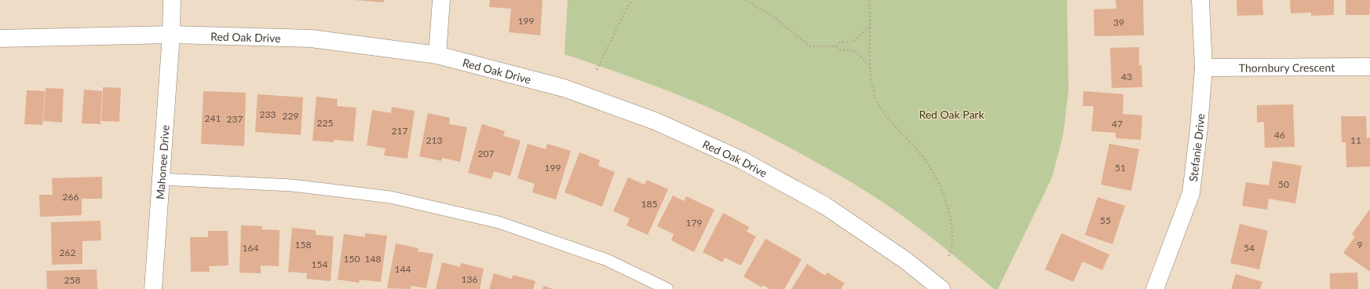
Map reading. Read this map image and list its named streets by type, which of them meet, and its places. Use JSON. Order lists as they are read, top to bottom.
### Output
{
  "streets": {
    "street": [
      "Red Oak Drive",
      "Thornbury Crescent",
      "Stefanie Drive",
      "Mahonee Drive"
    ]
  },
  "crossings": [
    ["Red Oak Drive", "Mahonee Drive"],
    ["Thornbury Crescent", "Stefanie Drive"]
  ],
  "parks": ["Red Oak Park"],
  "house_numbers": [
    "199",
    "39",
    "43",
    "233",
    "229",
    "241",
    "237",
    "225",
    "47",
    "217",
    "46",
    "213",
    "11",
    "207",
    "199",
    "51",
    "50",
    "266",
    "185",
    "55",
    "179",
    "158",
    "9",
    "164",
    "54",
    "262",
    "150",
    "148",
    "154",
    "144",
    "136",
    "258"
  ]
}
